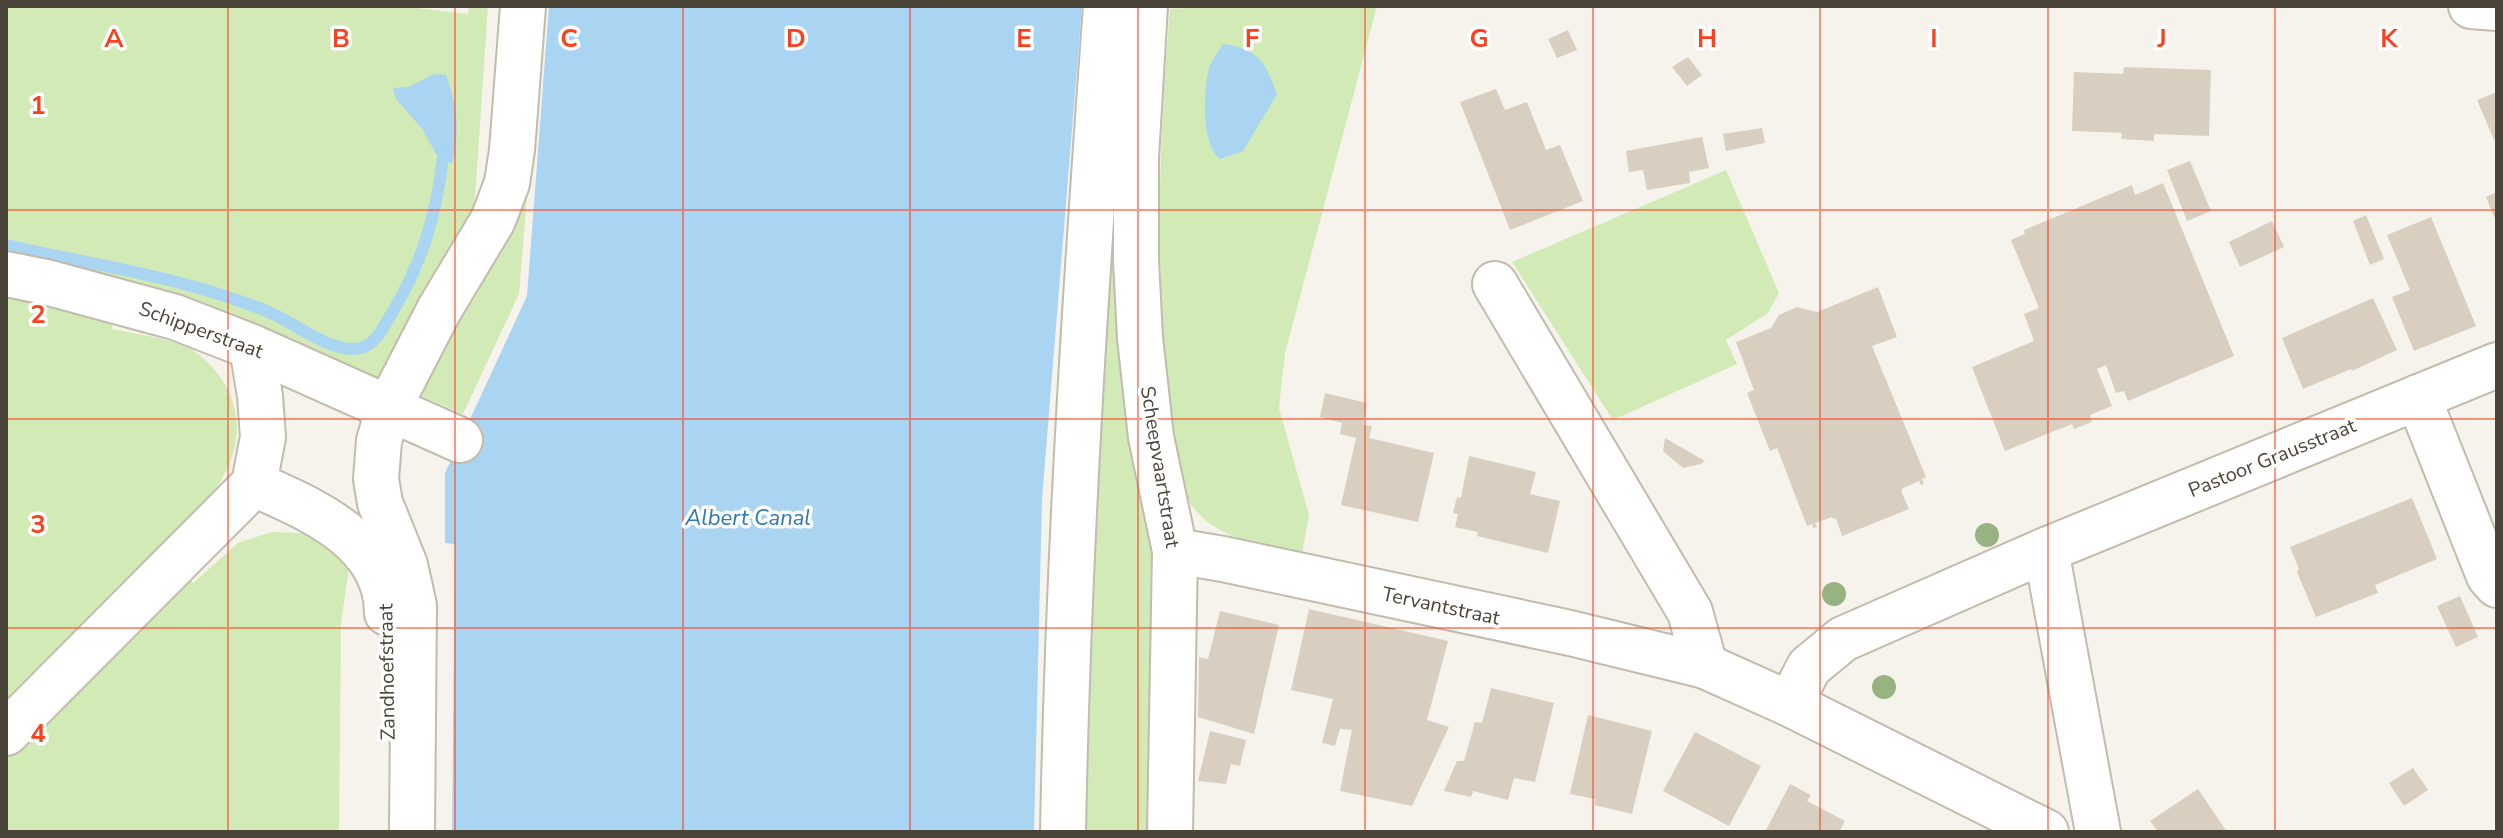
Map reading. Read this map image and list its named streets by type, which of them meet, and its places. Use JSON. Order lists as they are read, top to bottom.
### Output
{
  "streets": {
    "street": [
      "Schipperstraat",
      "Pastoor Grausstraat",
      "Scheepvaartstraat",
      "Tervantstraat",
      "Zandhoefstraat"
    ]
  },
  "crossings": [
    ["Pastoor Grausstraat", "Tervantstraat"],
    ["Scheepvaartstraat", "Tervantstraat"]
  ],
  "water": ["Albert Canal"],
  "grid": {
    "columns": [
      "A",
      "B",
      "C",
      "D",
      "E",
      "F",
      "G",
      "H",
      "I",
      "J",
      "K"
    ],
    "rows": [
      "1",
      "2",
      "3",
      "4"
    ]
  }
}
